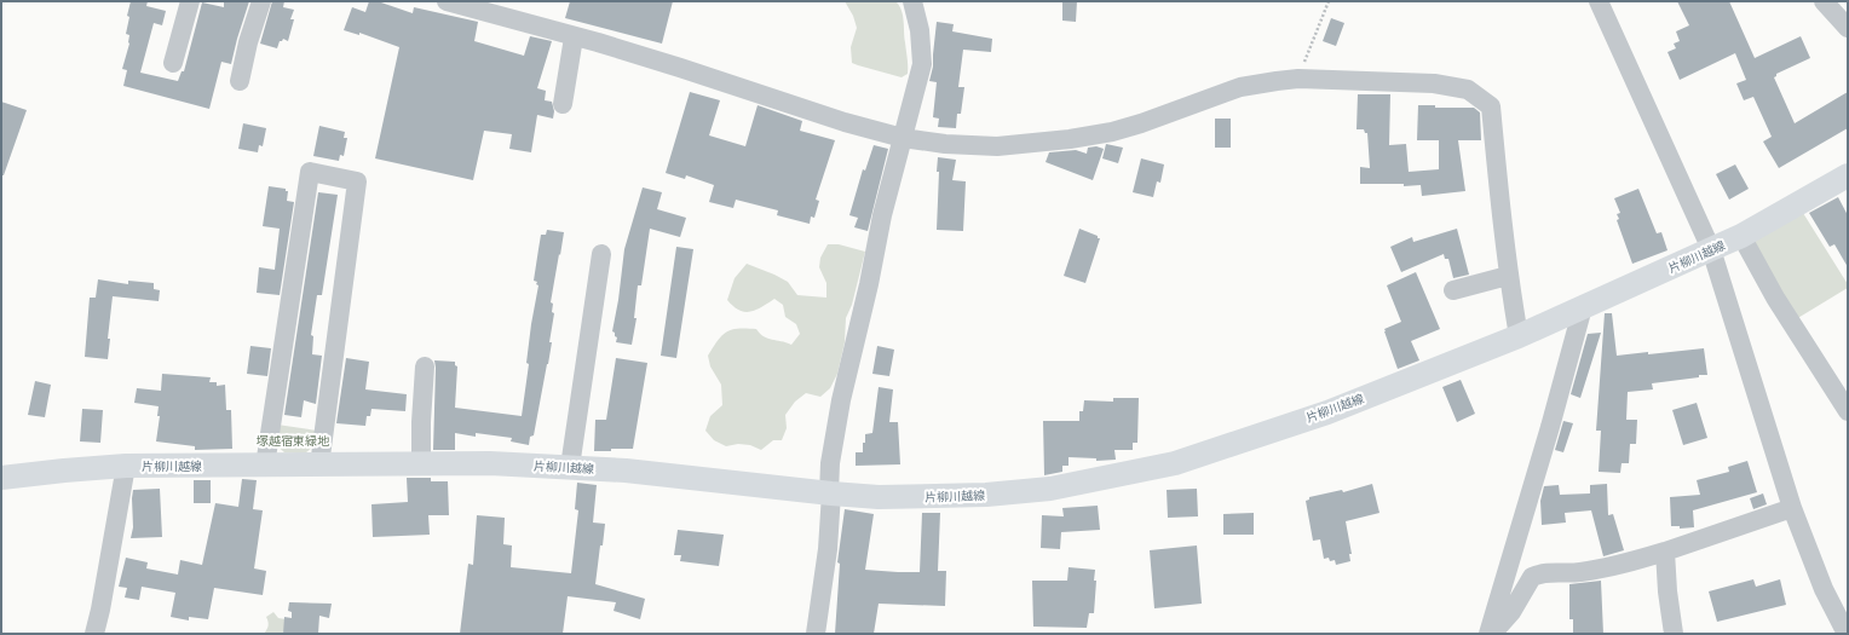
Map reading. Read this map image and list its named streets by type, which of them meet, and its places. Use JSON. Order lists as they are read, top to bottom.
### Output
{
  "streets": {
    "main road": ["片柳川越線"]
  },
  "parks": ["塚越宿東緑地"]
}
